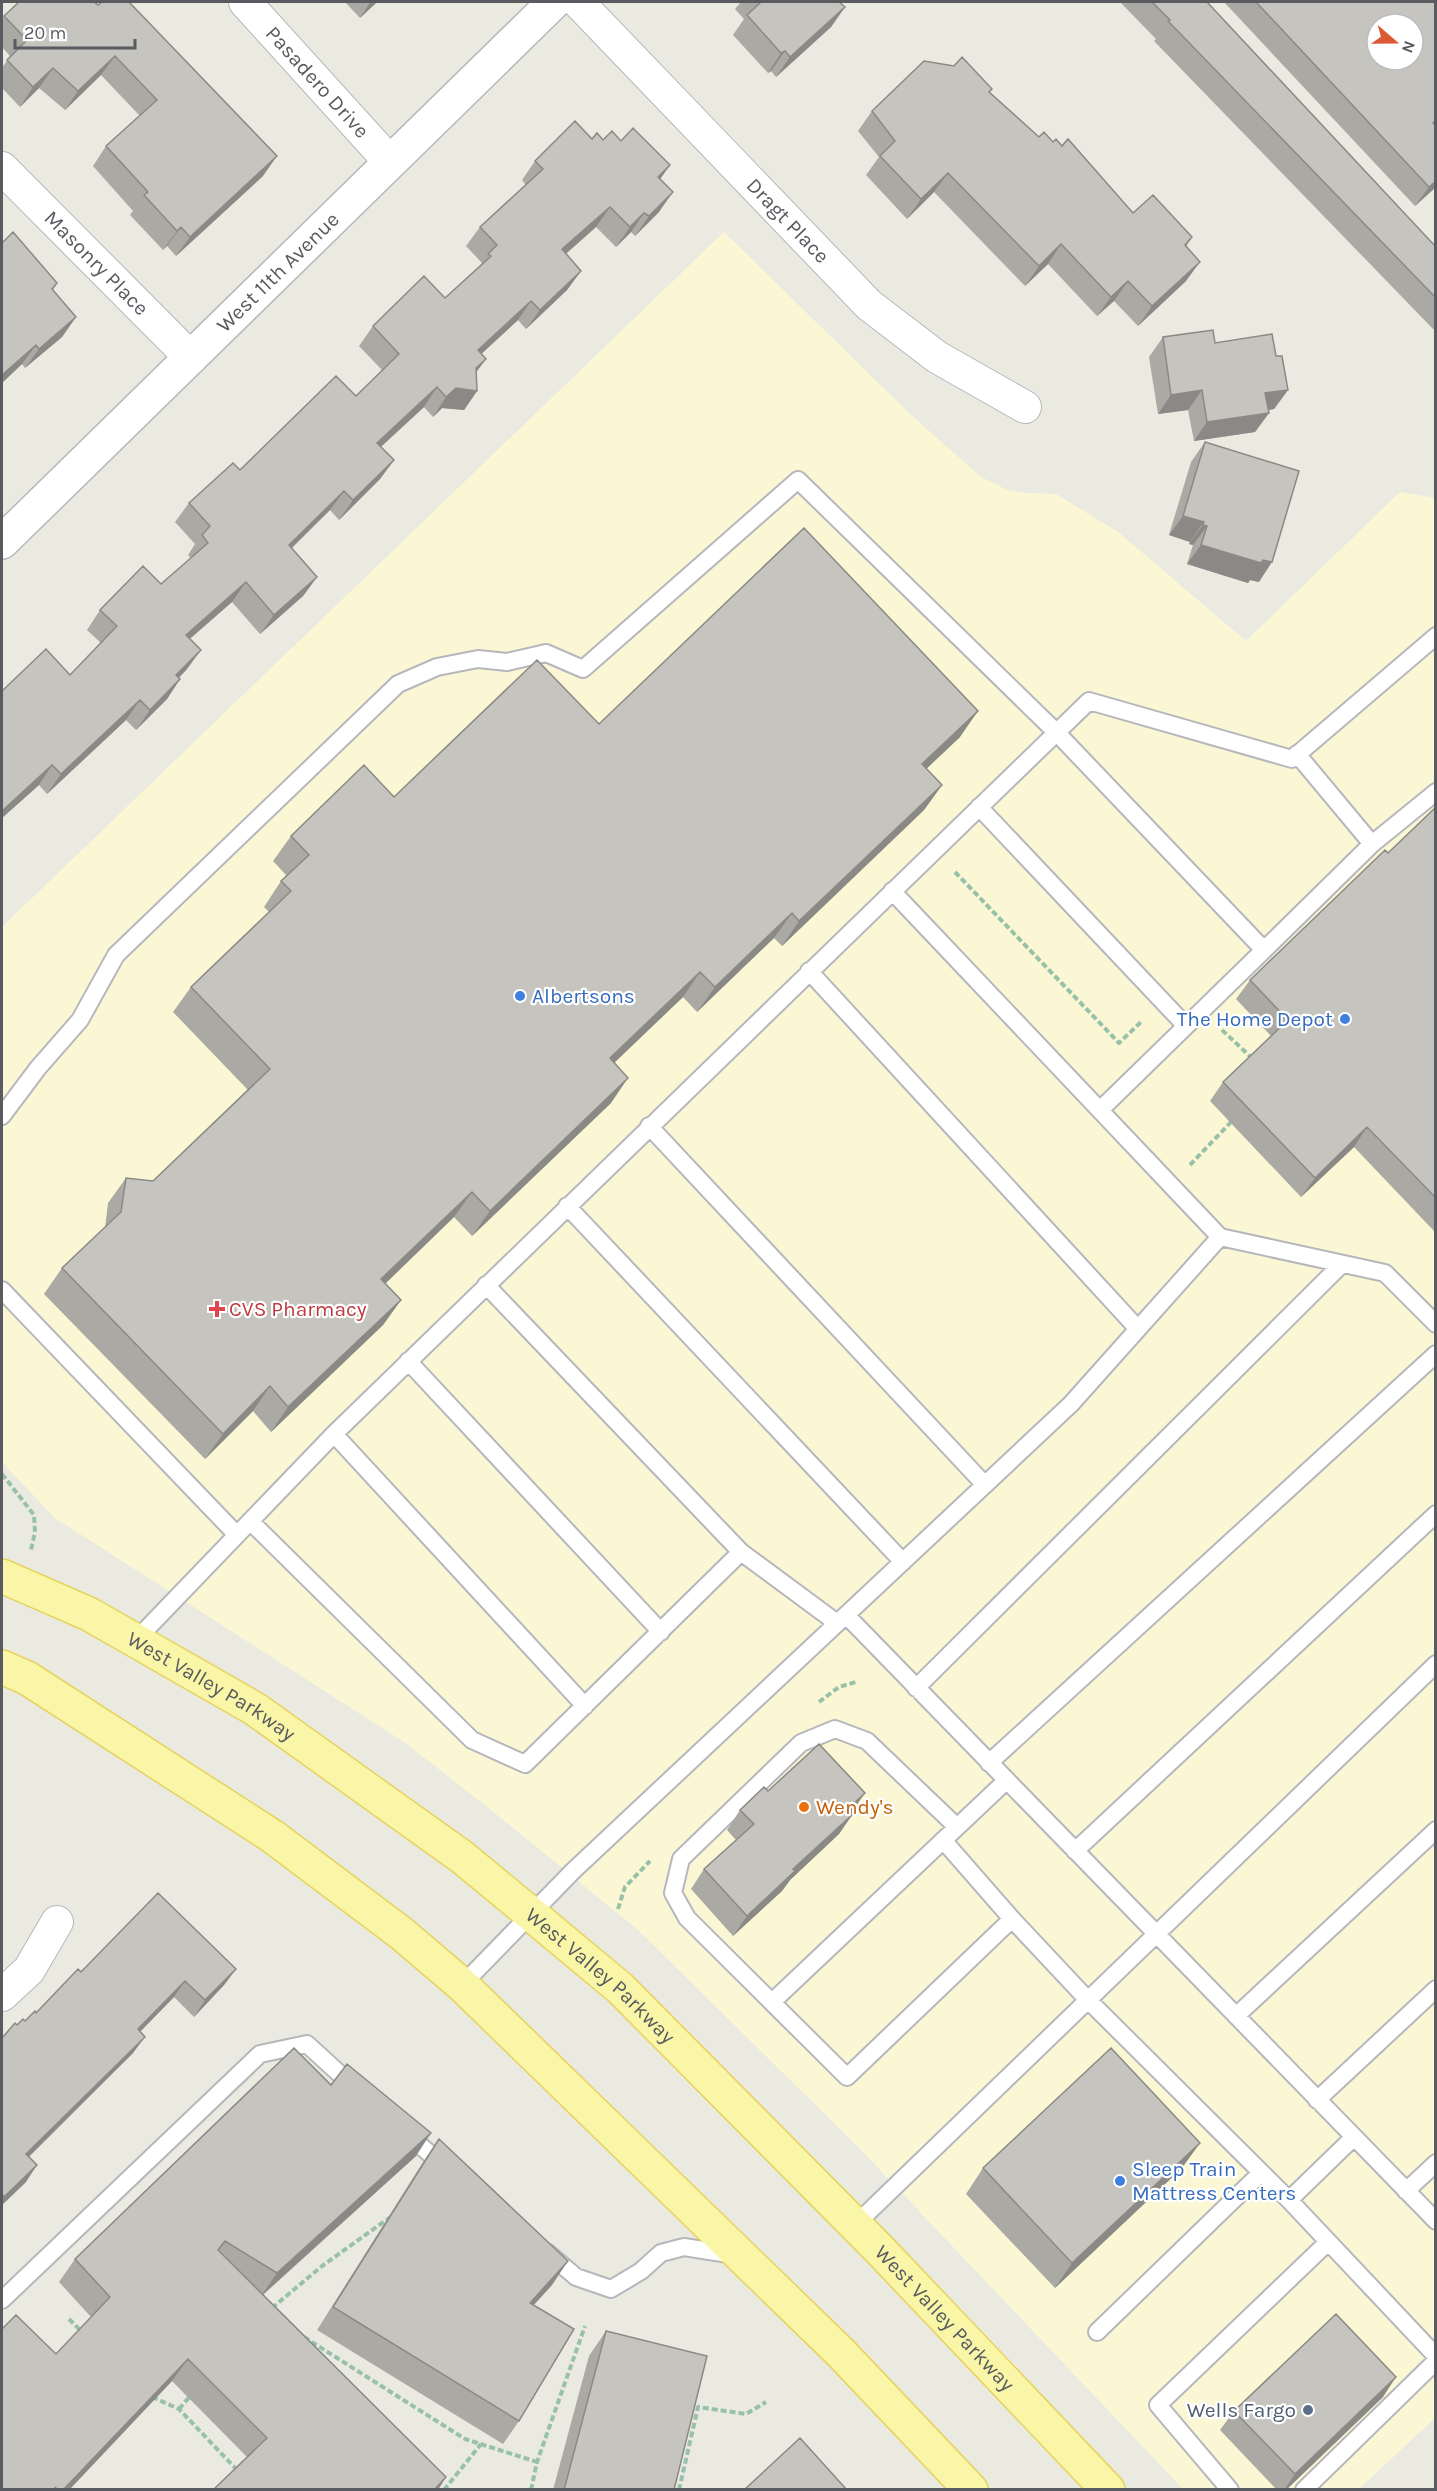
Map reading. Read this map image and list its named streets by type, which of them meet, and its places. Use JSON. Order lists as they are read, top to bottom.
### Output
{
  "streets": {
    "main road": ["West Valley Parkway"],
    "street": [
      "Pasadero Drive",
      "Dragt Place",
      "Masonry Place",
      "West 11th Avenue"
    ]
  },
  "crossings": [
    ["Pasadero Drive", "West 11th Avenue"],
    ["Masonry Place", "West 11th Avenue"]
  ],
  "places": {
    "other": [
      "Albertsons",
      "The Home Depot",
      "Wendy's",
      "Sleep Train Mattress Centers",
      "Wells Fargo"
    ],
    "health": ["CVS Pharmacy"]
  },
  "scale_bar": "20 m",
  "north": "right"
}
